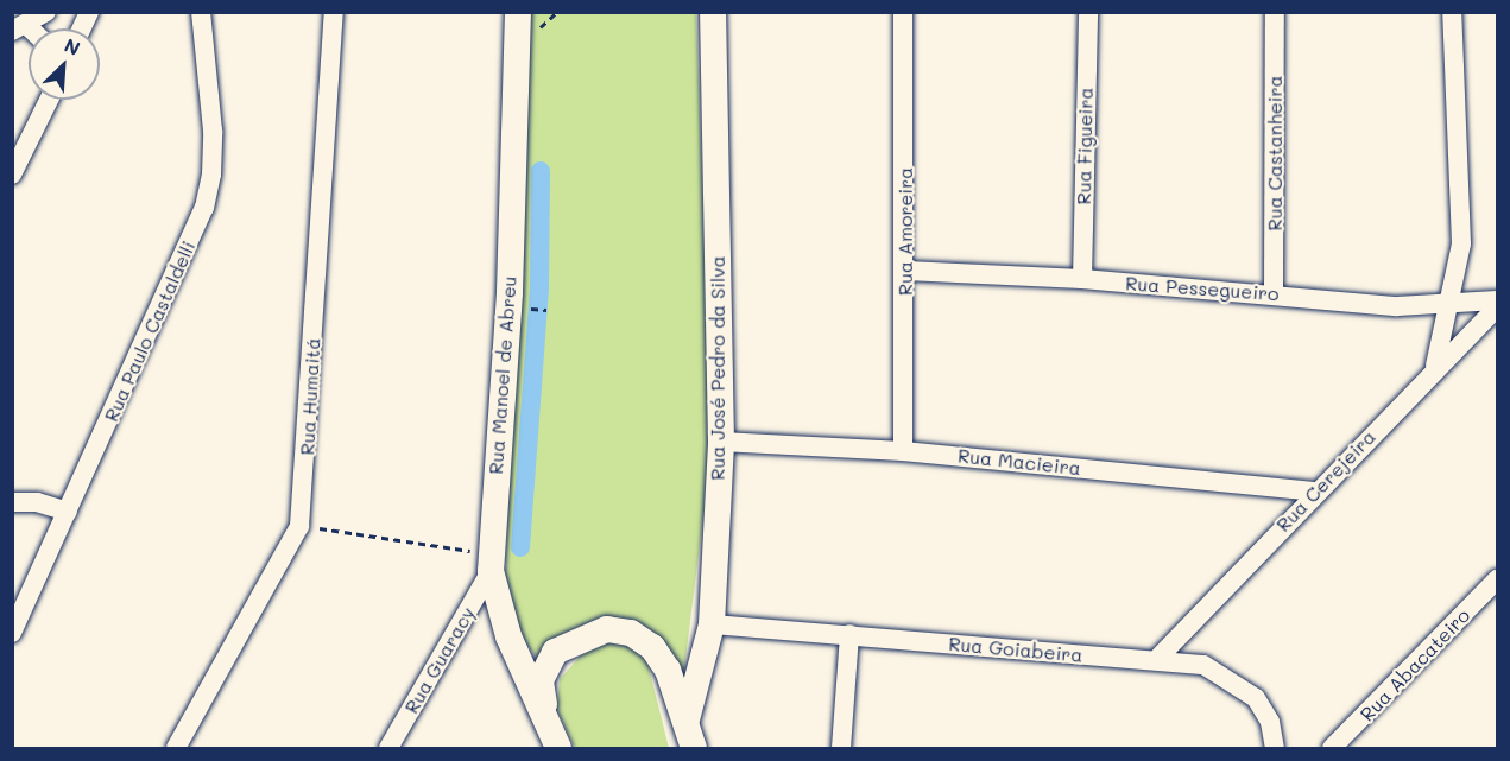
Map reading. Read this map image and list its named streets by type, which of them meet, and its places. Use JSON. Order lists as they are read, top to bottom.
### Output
{
  "streets": {
    "main road": ["Rua José Pedro da Silva", "Rua Manoel de Abreu"],
    "street": [
      "Rua Figueira",
      "Rua Castanheira",
      "Rua Amoreira",
      "Rua Pessegueiro",
      "Rua Paulo Castaldelli",
      "Rua Humaitá",
      "Rua Macieira",
      "Rua Cerejeira",
      "Rua Goiabeira",
      "Rua Guaracy",
      "Rua Abacateiro"
    ]
  },
  "crossings": [
    ["Rua Figueira", "Rua Pessegueiro"],
    ["Rua Castanheira", "Rua Pessegueiro"],
    ["Rua Amoreira", "Rua Pessegueiro"],
    ["Rua Amoreira", "Rua Macieira"],
    ["Rua José Pedro da Silva", "Rua Macieira"],
    ["Rua José Pedro da Silva", "Rua Goiabeira"],
    ["Rua Manoel de Abreu", "Rua Guaracy"],
    ["Rua Macieira", "Rua Cerejeira"],
    ["Rua Cerejeira", "Rua Goiabeira"]
  ],
  "north": "top right"
}
